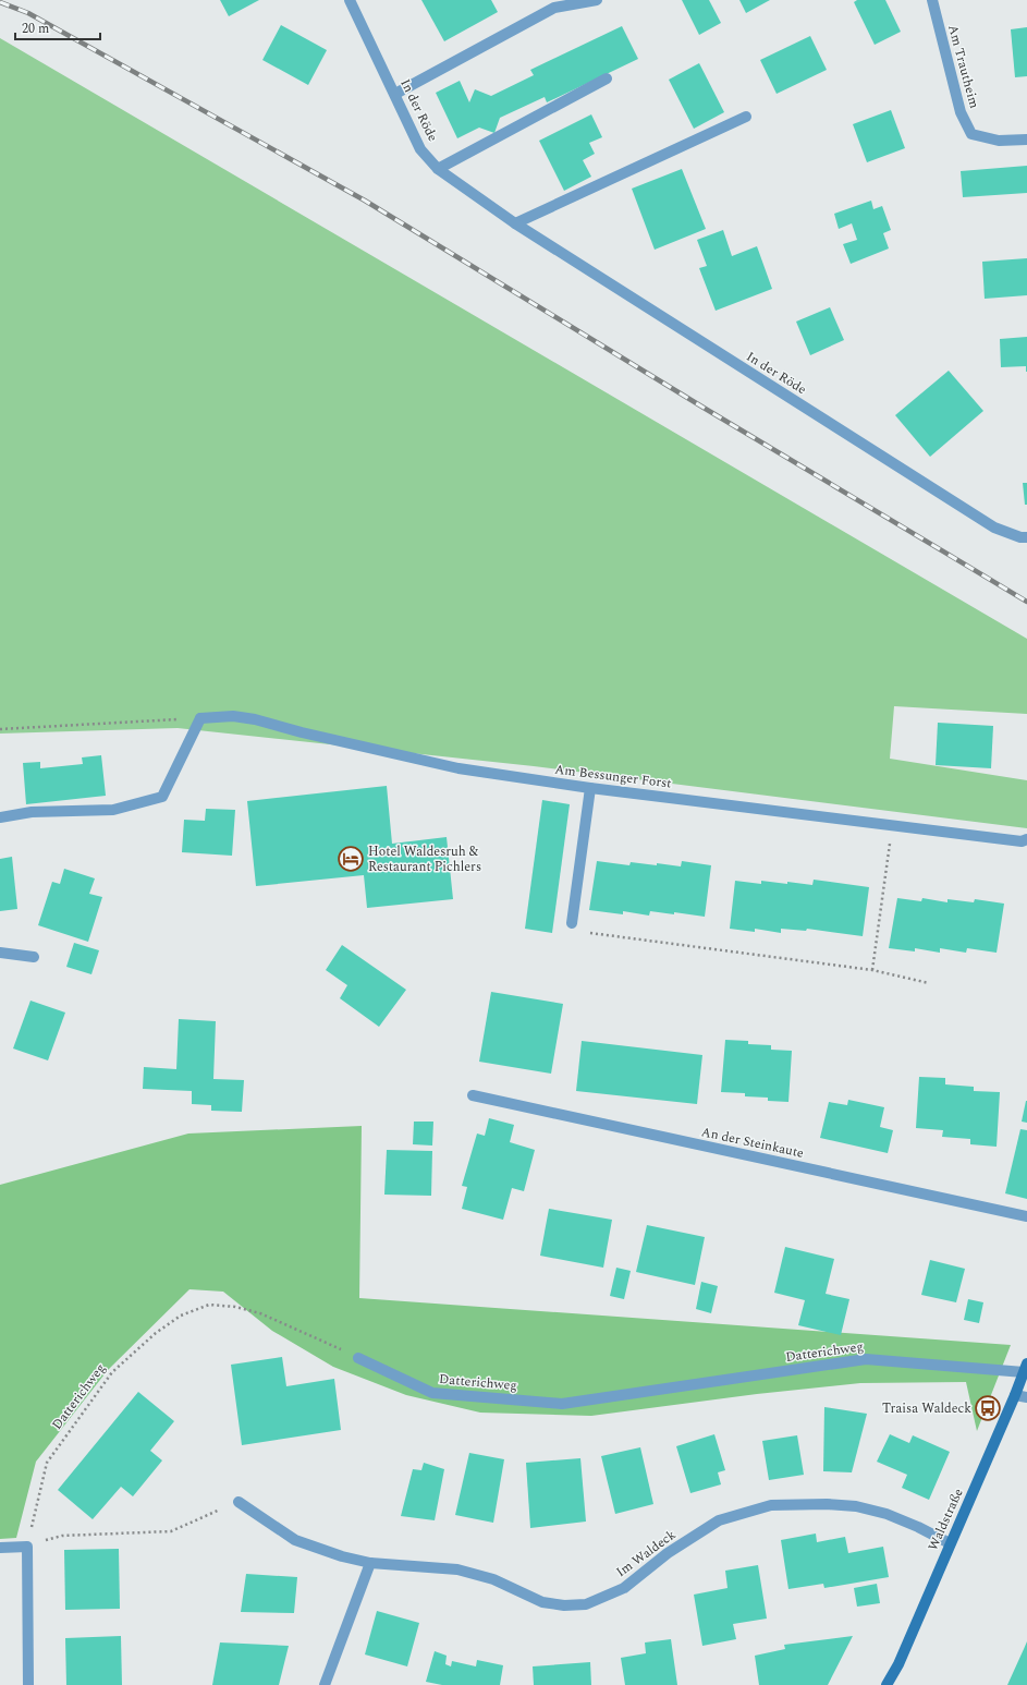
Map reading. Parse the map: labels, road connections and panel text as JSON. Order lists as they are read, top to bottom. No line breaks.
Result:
{"streets":{"street":["Am Trautheim","In der Röde","Am Bessunger Forst","An der Steinkaute","Datterichweg","Waldstraße","Im Waldeck"]},"crossings":[["Datterichweg","Waldstraße"],["Waldstraße","Im Waldeck"]],"places":{"hotel":["Hotel Waldesruh & Restaurant Pichlers"],"bus stop":["Traisa Waldeck"]},"scale_bar":"20 m"}
